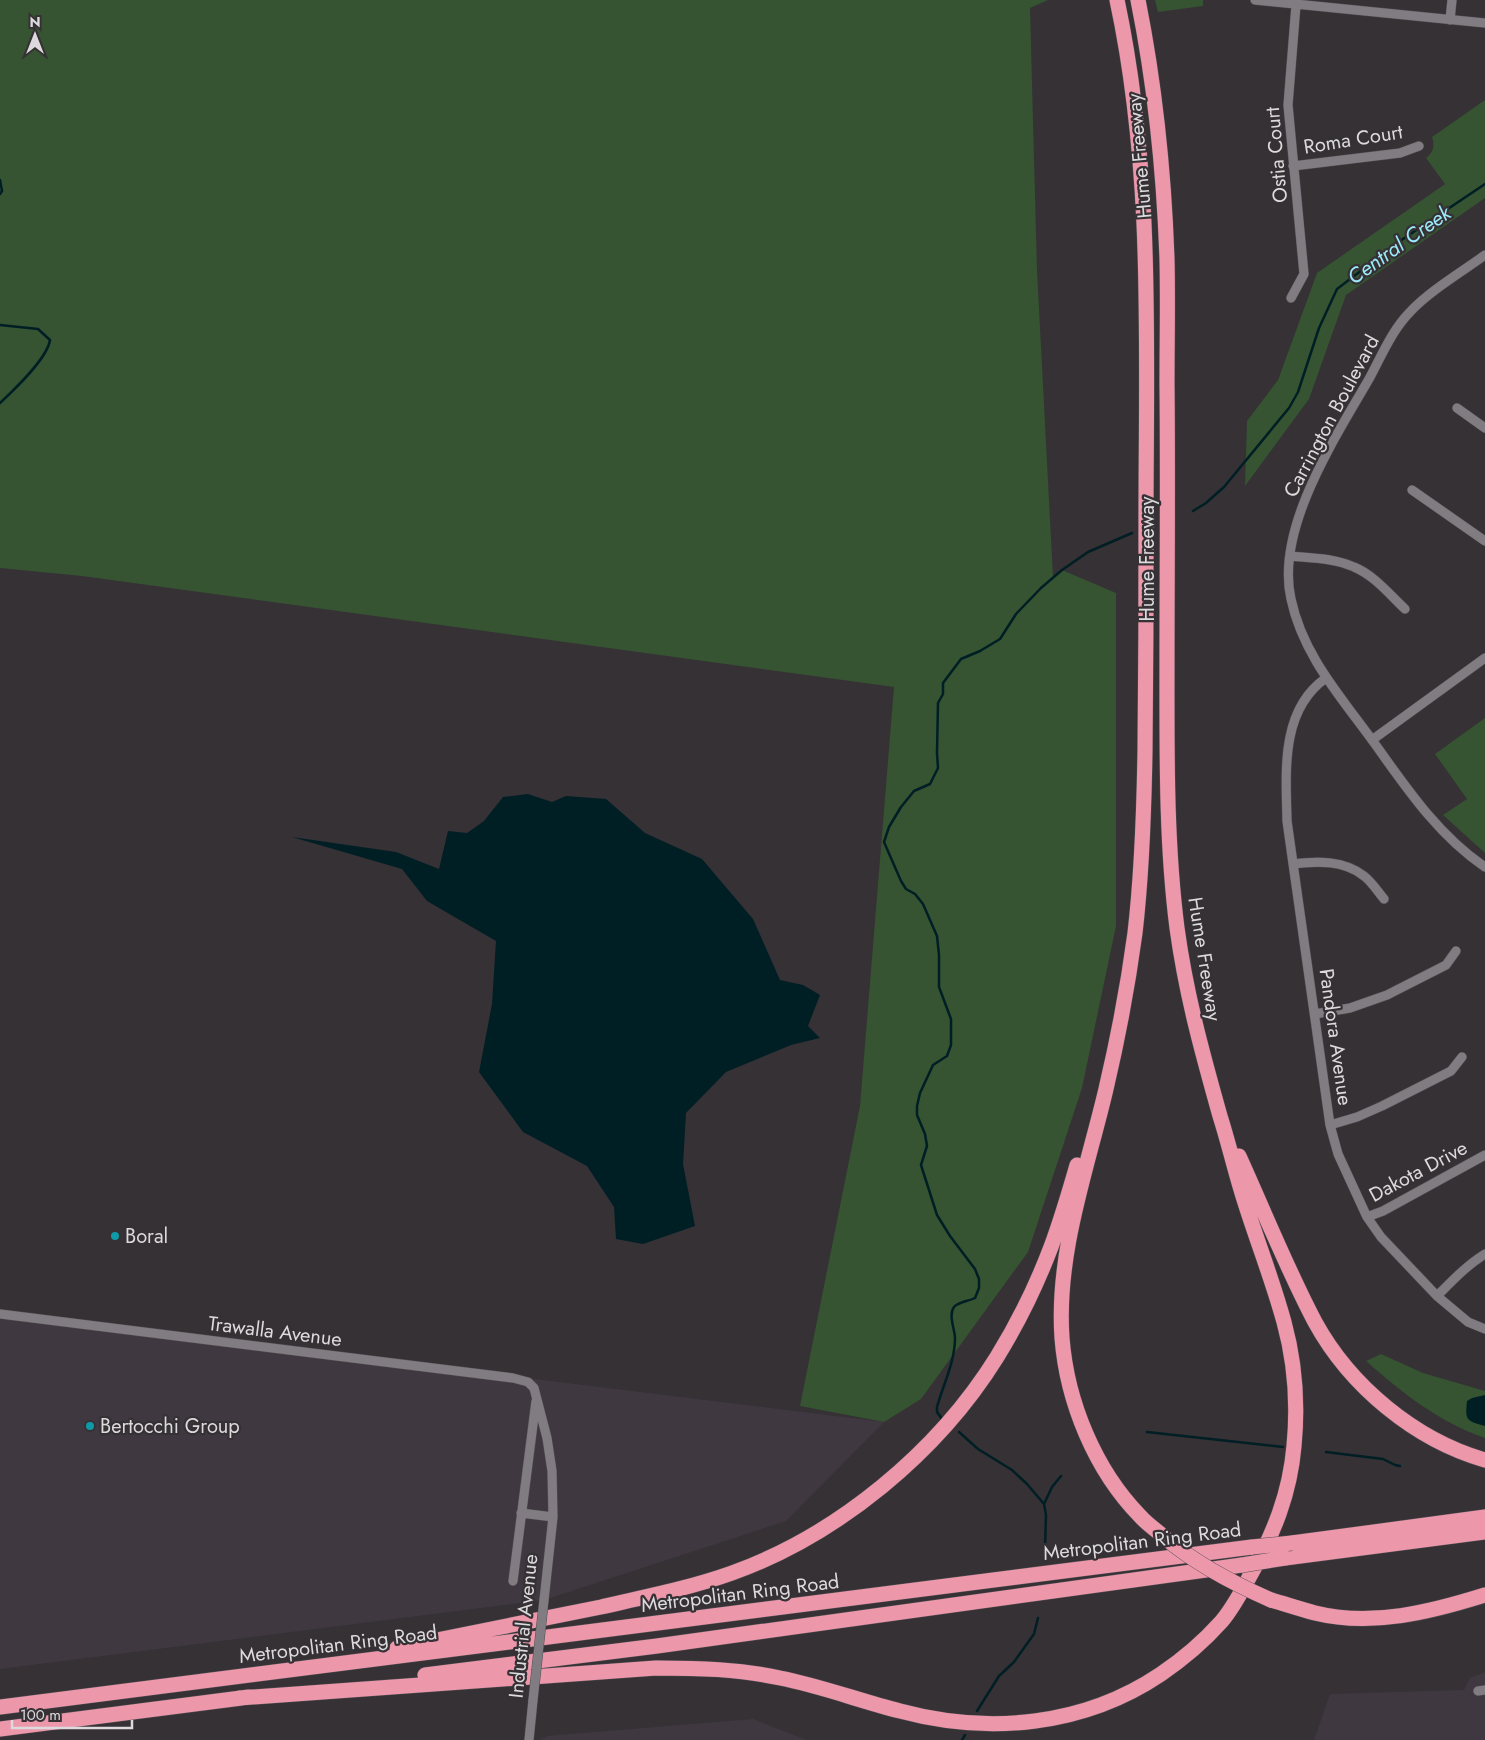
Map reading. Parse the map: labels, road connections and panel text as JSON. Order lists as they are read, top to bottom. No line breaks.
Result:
{"streets":{"highway":["Hume Freeway","Metropolitan Ring Road"],"street":["Roma Court","Ostia Court","Carrington Boulevard","Pandora Avenue","Dakota Drive","Trawalla Avenue","Industrial Avenue"]},"crossings":[["Roma Court","Ostia Court"],["Carrington Boulevard","Pandora Avenue"],["Pandora Avenue","Dakota Drive"],["Trawalla Avenue","Industrial Avenue"]],"water":["Central Creek"],"places":["Boral","Bertocchi Group"],"scale_bar":"100 m","north":"top"}
